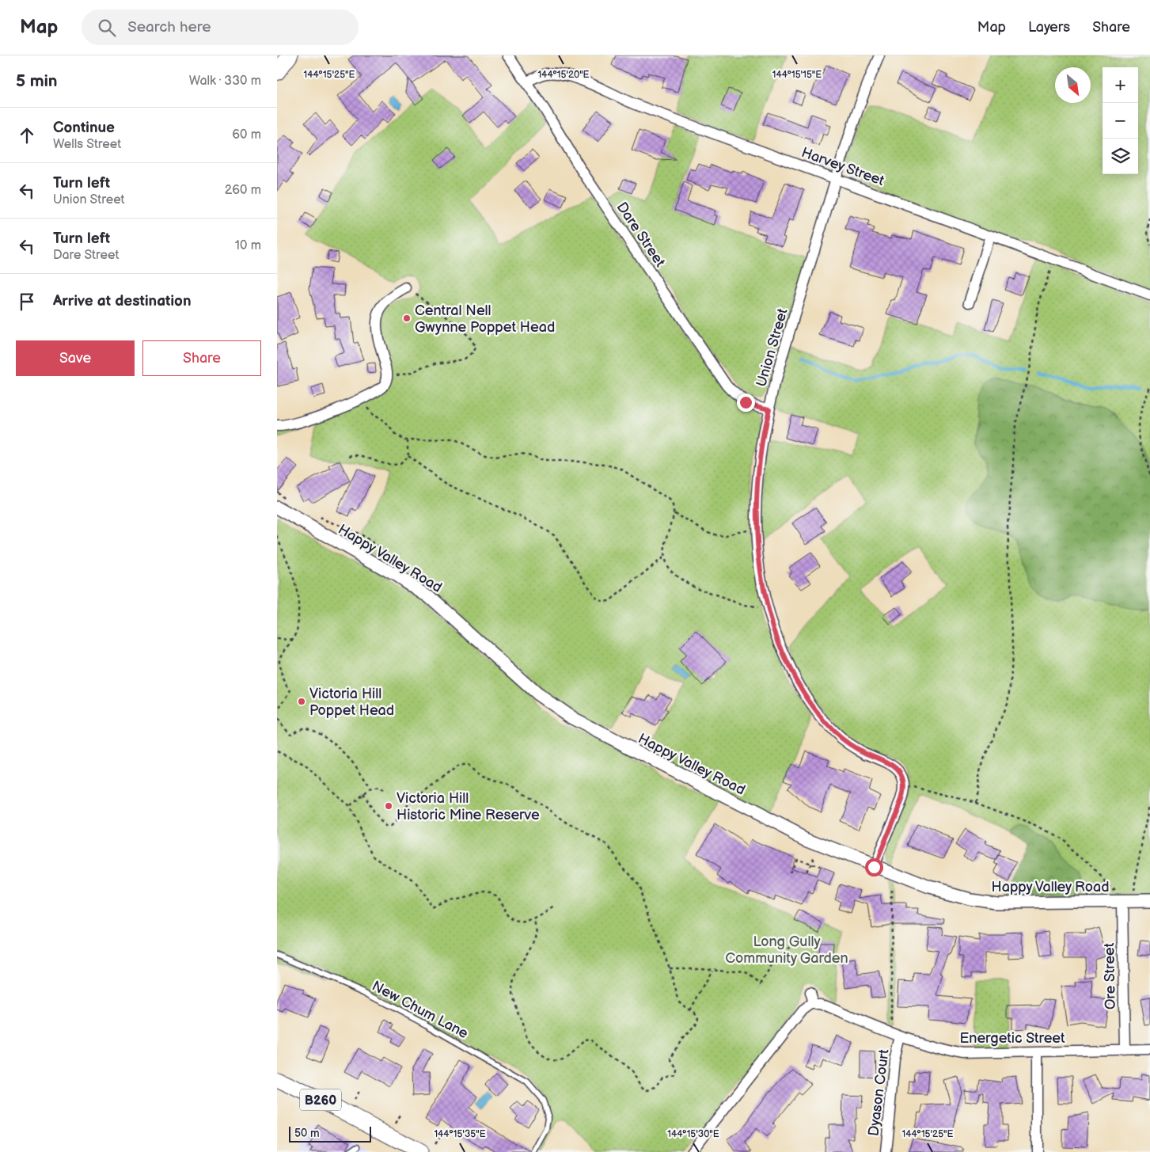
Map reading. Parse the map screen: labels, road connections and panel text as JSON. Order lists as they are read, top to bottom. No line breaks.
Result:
{"streets":{"main road":["B260"],"street":["Harvey Street","Dare Street","Union Street","Happy Valley Road","Ore Street","Energetic Street","Dyason Court"],"lane":["New Chum Lane"]},"crossings":[["Harvey Street","Dare Street"],["Harvey Street","Union Street"],["Dare Street","Union Street"],["Happy Valley Road","Ore Street"],["Ore Street","Energetic Street"],["Energetic Street","Dyason Court"]],"parks":["Long Gully Community Garden"],"places":["Central Nell Gwynne Poppet Head","Victoria Hill Poppet Head","Victoria Hill Historic Mine Reserve"],"scale_bar":"50 m","north":"bottom right","page":{"header":"Map","search":"Search here","nav":["Map","Layers","Share"],"heading":["5 min","Walk · 330 m"],"map_buttons":["+","−"],"list":[["Continue","Wells Street","60 m"],["Turn left","Union Street","260 m"],["Turn left","Dare Street","10 m"],"Arrive at destination"],"buttons":["Save","Share"],"scale":"50 m"},"coordinates":["144°15'25\"E","144°15'20\"E","144°15'15\"E","144°15'35\"E","144°15'30\"E"]}
